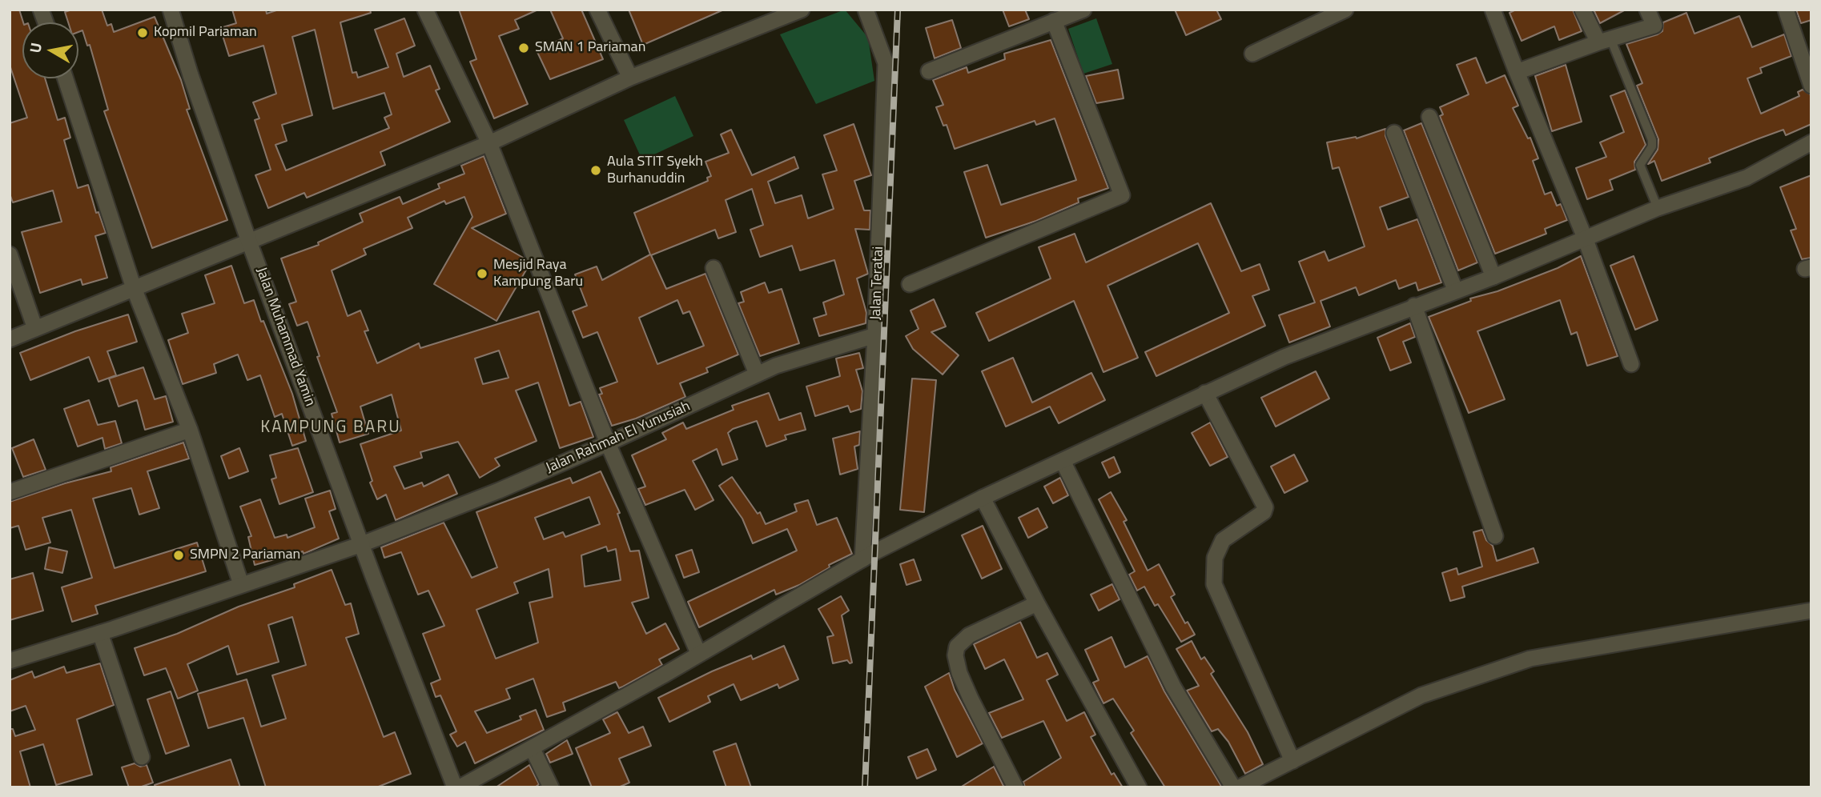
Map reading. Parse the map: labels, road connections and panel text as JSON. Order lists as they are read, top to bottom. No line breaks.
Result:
{"streets":{"street":["Jalan Teratai","Jalan Muhammad Yamin","Jalan Rahmah El Yunusiah"]},"crossings":[["Jalan Teratai","Jalan Rahmah El Yunusiah"],["Jalan Muhammad Yamin","Jalan Rahmah El Yunusiah"]],"districts":["KAMPUNG BARU"],"places":["Kopmil Pariaman","SMAN 1 Pariaman","Aula STIT Syekh Burhanuddin","Mesjid Raya Kampung Baru","SMPN 2 Pariaman"],"north":"left"}
